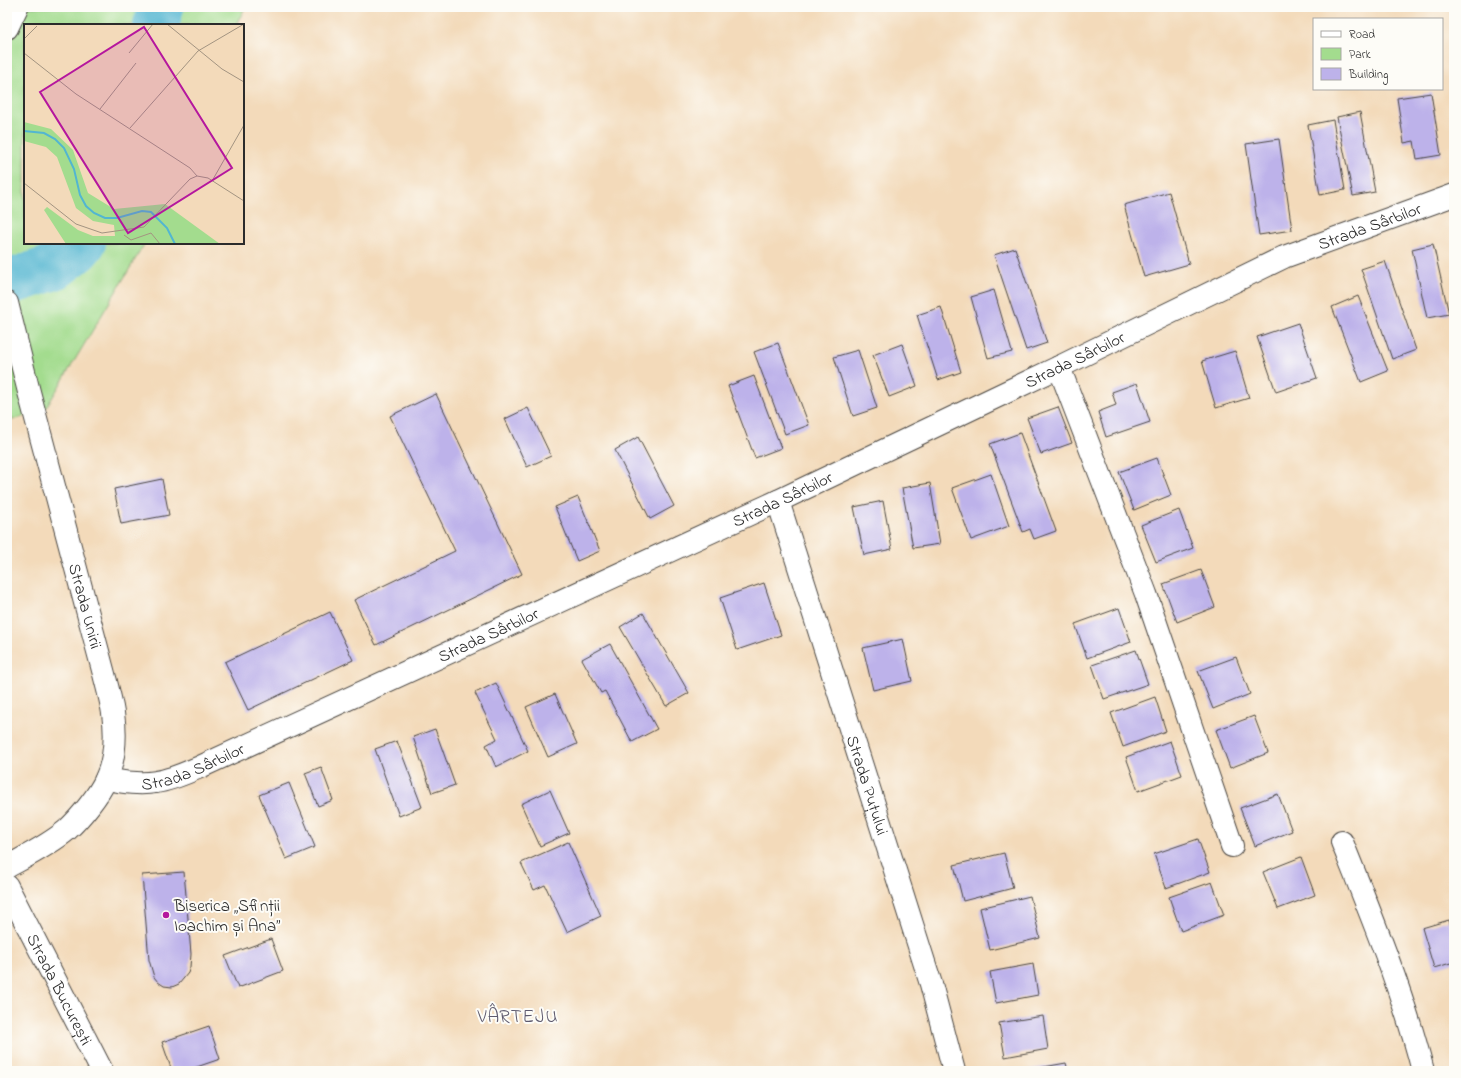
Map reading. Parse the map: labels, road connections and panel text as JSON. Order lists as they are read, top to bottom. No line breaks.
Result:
{"streets":{"street":["Strada Sârbilor","Strada Unirii","Strada Puțului","Strada București"]},"crossings":[["Strada Sârbilor","Strada Unirii"],["Strada Sârbilor","Strada Puțului"]],"districts":["VÂRTEJU"],"places":["Biserica „Sfinții Ioachim și Ana”"],"legend":["Road","Park","Building"]}
